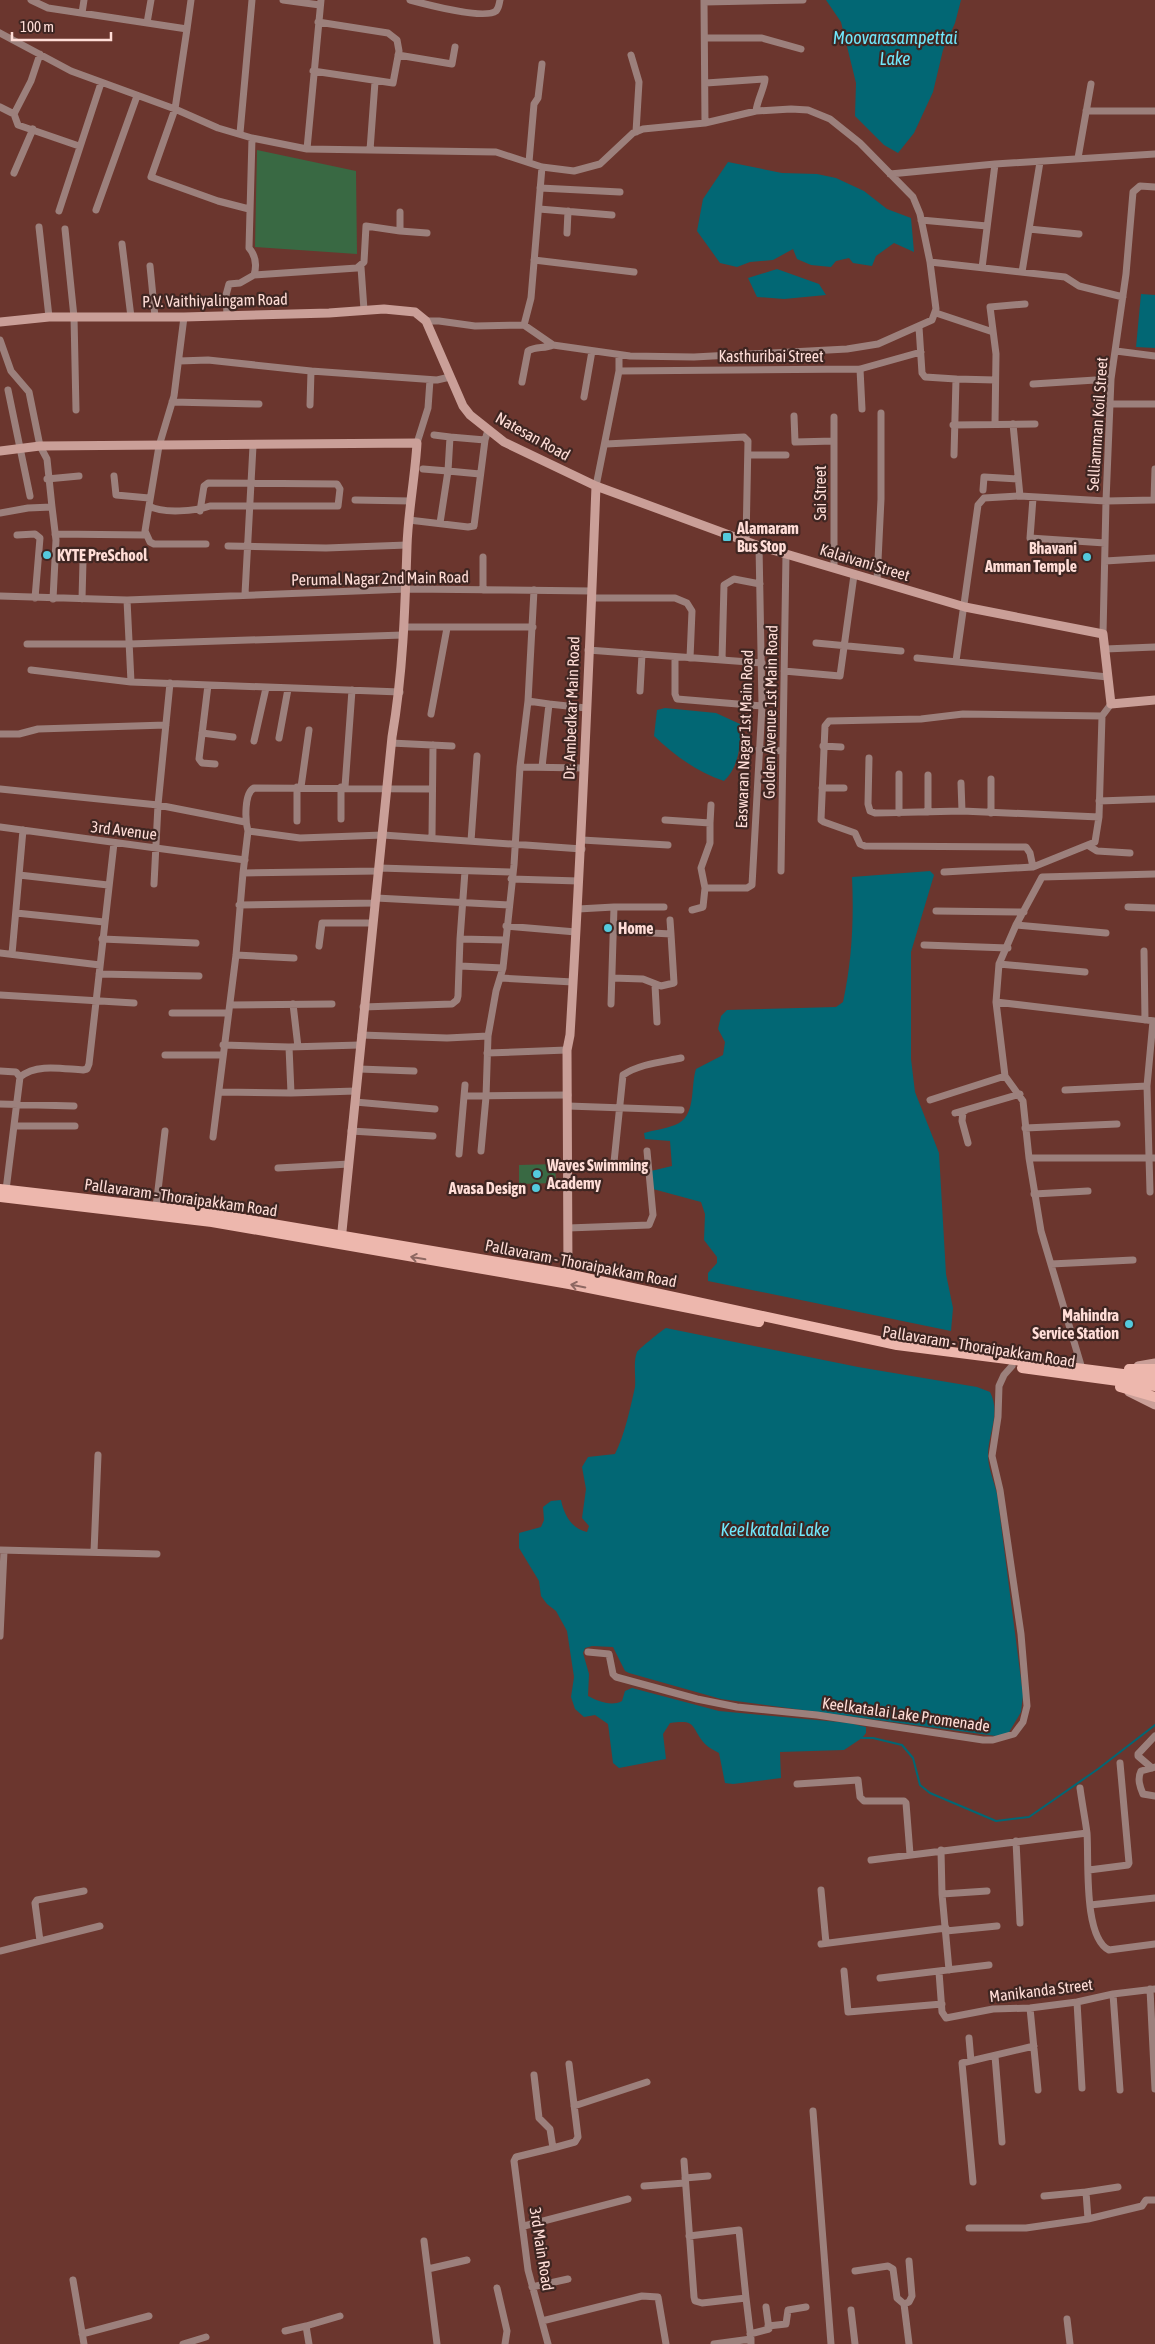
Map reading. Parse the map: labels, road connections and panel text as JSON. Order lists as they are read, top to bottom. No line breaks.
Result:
{"streets":{"main road":["Pallavaram - Thoraipakkam Road"],"street":["P. V. Vaithiyalingam Road","Kasthuribai Street","Selliamman Koil Street","Natesan Road","Sai Street","Kalaivani Street","Perumal Nagar 2nd Main Road","Dr. Ambedkar Main Road","Golden Avenue 1st Main Road","Easwaran Nagar 1st Main Road","3rd Avenue","Keelkatalai Lake Promenade","Manikanda Street","3rd Main Road"]},"crossings":[["P. V. Vaithiyalingam Road","Natesan Road"],["Selliamman Koil Street","Kalaivani Street"],["Natesan Road","Kalaivani Street"],["Natesan Road","Dr. Ambedkar Main Road"],["Sai Street","Kalaivani Street"],["Kalaivani Street","Dr. Ambedkar Main Road"],["Kalaivani Street","Golden Avenue 1st Main Road"],["Kalaivani Street","Easwaran Nagar 1st Main Road"],["Perumal Nagar 2nd Main Road","Dr. Ambedkar Main Road"],["Dr. Ambedkar Main Road","Pallavaram - Thoraipakkam Road"],["Pallavaram - Thoraipakkam Road","Keelkatalai Lake Promenade"]],"water":["Moovarasampettai Lake","Keelkatalai Lake"],"places":{"transit":["Alamaram Bus Stop"],"other":["KYTE PreSchool","Bhavani Amman Temple","Home","Waves Swimming Academy","Avasa Design","Mahindra Service Station"]},"scale_bar":"100 m"}
